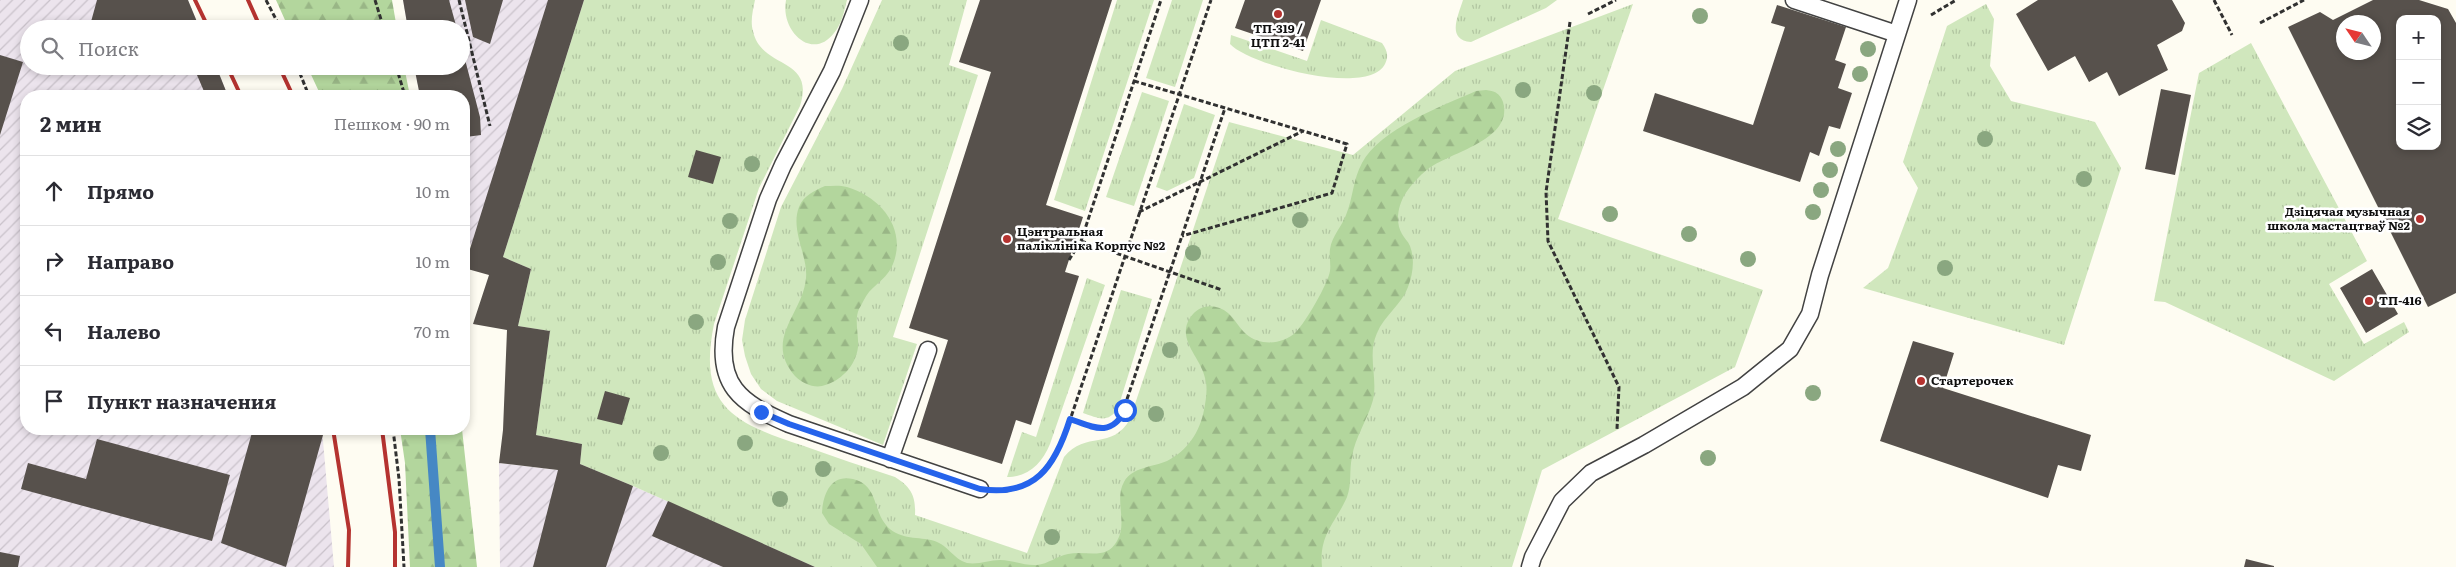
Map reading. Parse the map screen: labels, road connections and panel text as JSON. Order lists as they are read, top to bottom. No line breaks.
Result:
{"places":["ТП-319 / ЦТП 2-41","Дзіцячая музычная школа мастацтваў №2","Цэнтральная паліклініка Корпус №2","ТП-416","Стартерочек"],"north":"top left","page":{"map_buttons":["+","−"],"search":"Поиск","heading":["2 мин","Пешком · 90 m"],"list":[["Прямо","10 m"],["Направо","10 m"],["Налево","70 m"],"Пункт назначения"]}}
